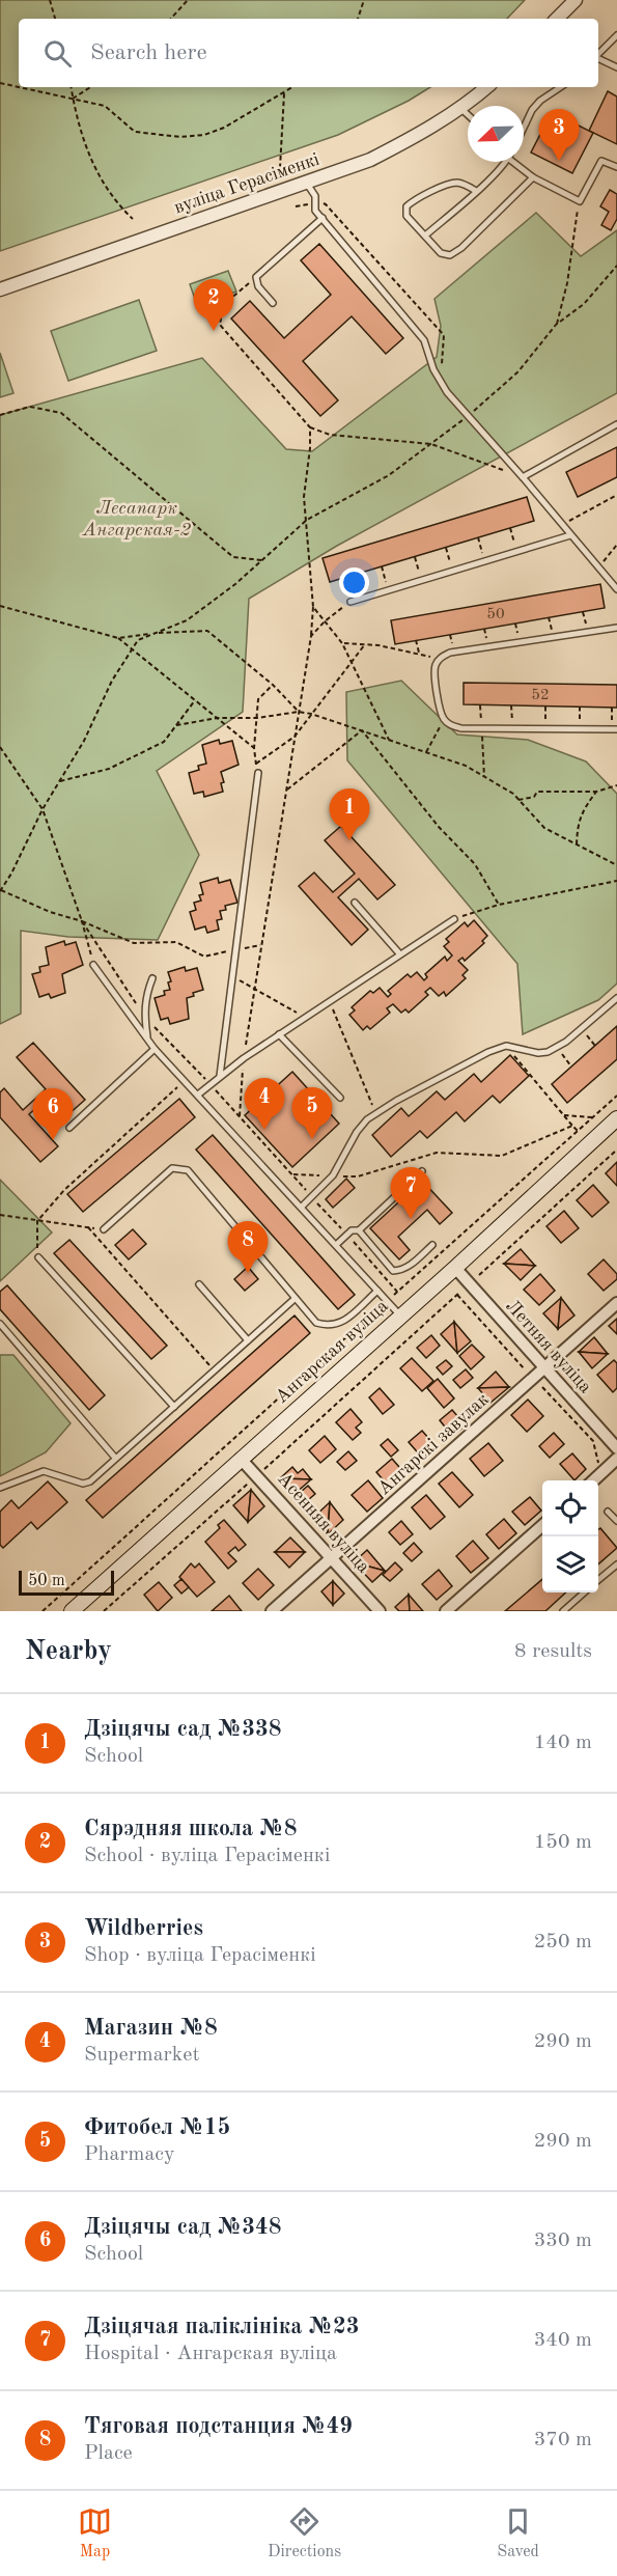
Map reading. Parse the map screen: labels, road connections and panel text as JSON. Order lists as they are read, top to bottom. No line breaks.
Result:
{"streets":{"main road":["Ангарская вуліца"],"street":["вуліца Герасіменкі","Летняя вуліца","Ангарскі завулак","Асенняя вуліца"]},"crossings":[["Летняя вуліца","Ангарская вуліца"],["Летняя вуліца","Ангарскі завулак"],["Ангарская вуліца","Асенняя вуліца"],["Ангарскі завулак","Асенняя вуліца"]],"parks":["Лесапарк Ангарская-2"],"house_numbers":["50","52"],"scale_bar":"50 m","north":"bottom left","page":{"search":"Search here","pins":["3","2","1","4","5","6","7","8"],"scale":"50 m","heading":["Nearby","8 results"],"list":[{"mark":"1","name":"Дзіцячы сад №338","note":"School","value":"140 m"},{"mark":"2","name":"Сярэдняя школа №8","note":"School · вуліца Герасіменкі","value":"150 m"},{"mark":"3","name":"Wildberries","note":"Shop · вуліца Герасіменкі","value":"250 m"},{"mark":"4","name":"Магазин №8","note":"Supermarket","value":"290 m"},{"mark":"5","name":"Фитобел №15","note":"Pharmacy","value":"290 m"},{"mark":"6","name":"Дзіцячы сад №348","note":"School","value":"330 m"},{"mark":"7","name":"Дзіцячая паліклініка №23","note":"Hospital · Ангарская вуліца","value":"340 m"},{"mark":"8","name":"Тяговая подстанция №49","note":"Place","value":"370 m"}],"nav":["Map","Directions","Saved"]}}
